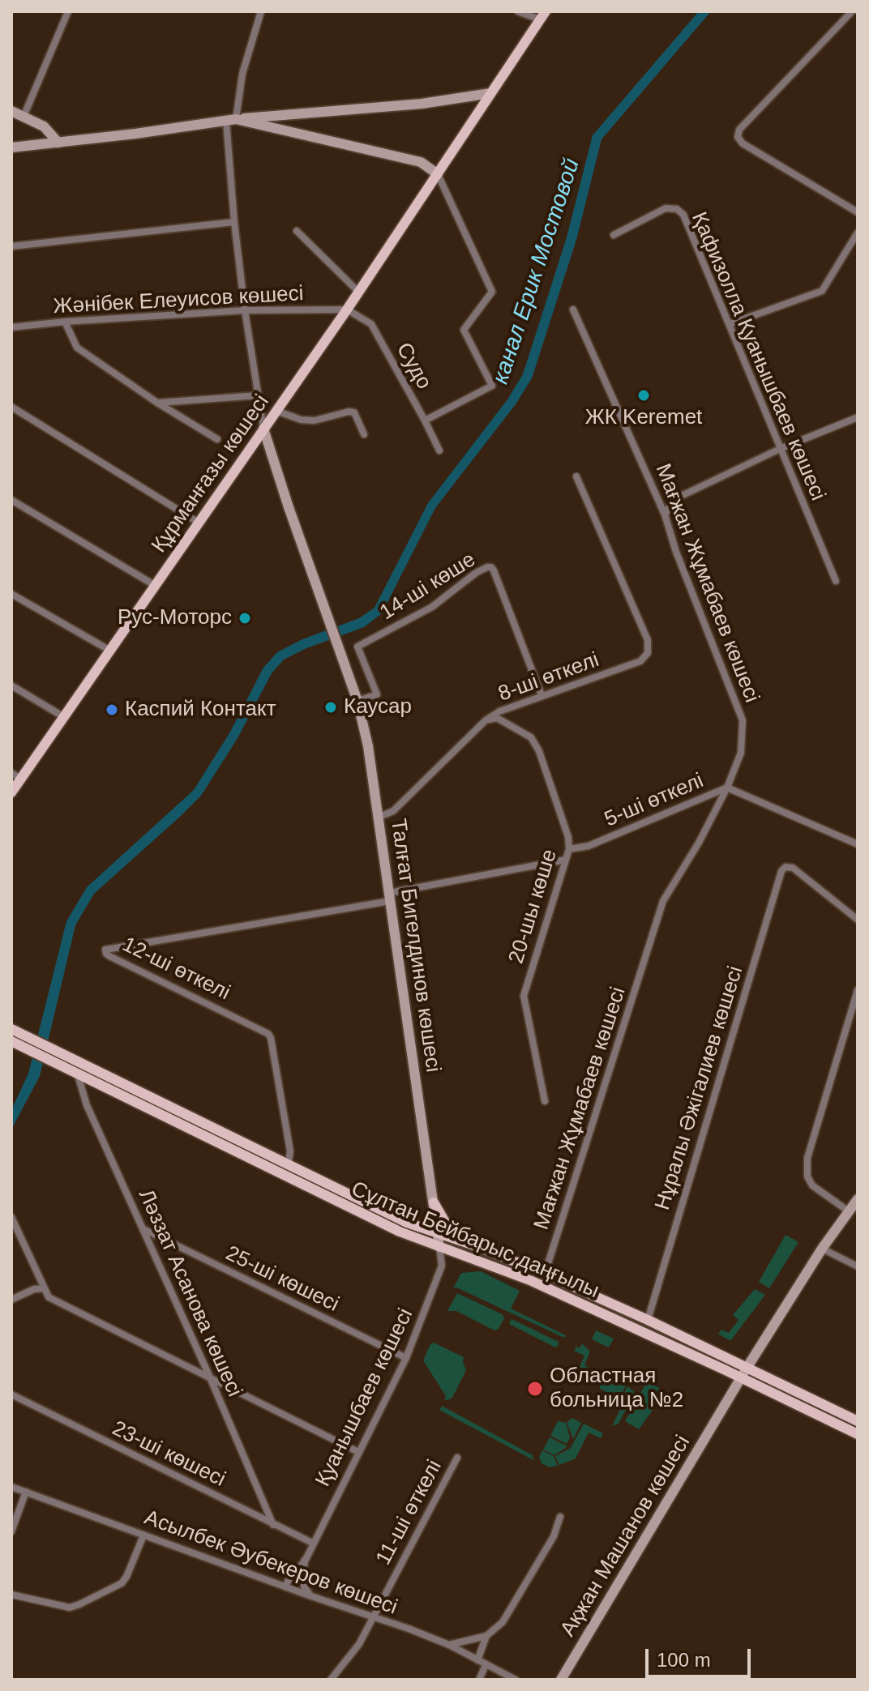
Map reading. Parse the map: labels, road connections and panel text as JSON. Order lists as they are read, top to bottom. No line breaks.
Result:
{"streets":{"main road":["Құрманғазы көшесі","Сұлтан Бейбарыс даңғылы"],"street":["Жәнібек Елеуисов көшесі","Қафизолла Қуанышбаев көшесi","Судо","Мағжан Жұмабаев көшесі","14-ші көше","8-ші өткелі","5-ші өткелі","20-шы көше","Талғат Бигелдинов көшесі","12-ші өткелі","Нұралы Әжiгалиев көшесi","25-ші көшесі","Ләззат Асанова көшесі","Қуанышбаев көшесі","23-ші көшесі","11-ші өткелі","Ақжан Машанов көшесі","Асылбек Әубекеров көшесі"]},"crossings":[["Жәнібек Елеуисов көшесі","Судо"],["Жәнібек Елеуисов көшесі","Құрманғазы көшесі"],["Судо","Құрманғазы көшесі"],["Құрманғазы көшесі","Талғат Бигелдинов көшесі"],["Мағжан Жұмабаев көшесі","5-ші өткелі"],["Мағжан Жұмабаев көшесі","Сұлтан Бейбарыс даңғылы"],["14-ші көше","8-ші өткелі"],["14-ші көше","Талғат Бигелдинов көшесі"],["8-ші өткелі","20-шы көше"],["8-ші өткелі","Талғат Бигелдинов көшесі"],["5-ші өткелі","20-шы көше"],["Талғат Бигелдинов көшесі","12-ші өткелі"],["Талғат Бигелдинов көшесі","Сұлтан Бейбарыс даңғылы"],["Талғат Бигелдинов көшесі","Қуанышбаев көшесі"],["12-ші өткелі","Сұлтан Бейбарыс даңғылы"],["Нұралы Әжiгалиев көшесi","Сұлтан Бейбарыс даңғылы"],["Сұлтан Бейбарыс даңғылы","Ләззат Асанова көшесі"],["Сұлтан Бейбарыс даңғылы","Қуанышбаев көшесі"],["Сұлтан Бейбарыс даңғылы","Ақжан Машанов көшесі"],["25-ші көшесі","Ләззат Асанова көшесі"],["25-ші көшесі","Қуанышбаев көшесі"],["Ләззат Асанова көшесі","23-ші көшесі"],["Қуанышбаев көшесі","23-ші көшесі"],["Қуанышбаев көшесі","Асылбек Әубекеров көшесі"],["11-ші өткелі","Асылбек Әубекеров көшесі"]],"water":["канал Ерик Мостовой"],"places":["ЖК Keremet","Рус-Моторс","Каусар","Каспий Контакт","Областная больница №2"],"scale_bar":"100 m"}
